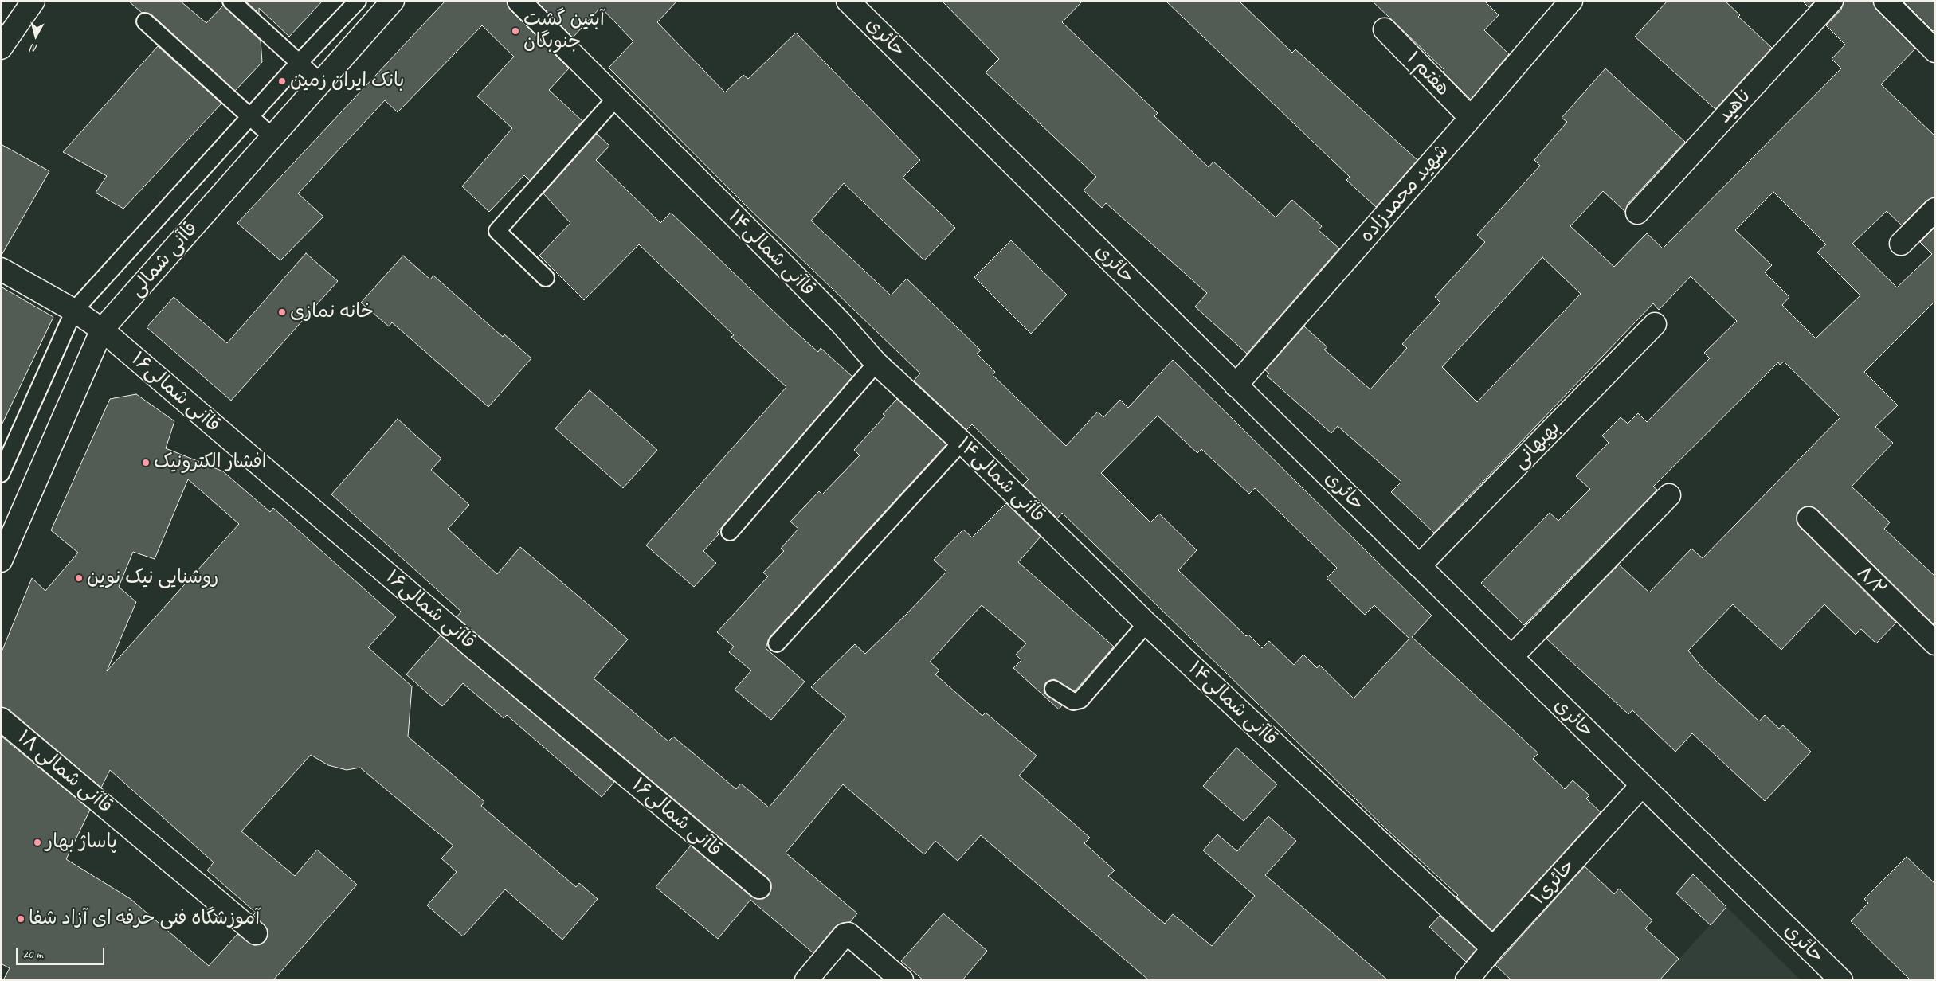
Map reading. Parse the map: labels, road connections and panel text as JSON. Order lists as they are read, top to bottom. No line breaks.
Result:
{"streets":{"street":["حائری","هفتم ۱","ناهید","شهید محمدزاده","قاآنی شمالی۱۴","قاآنی شمالی","قاآنی شمالی۱۶","بهبهانی","۸/۲","۱۸ قاآنی شمالی","حائری۱"]},"crossings":[["حائری","شهید محمدزاده"],["حائری","بهبهانی"],["حائری","حائری۱"],["هفتم ۱","شهید محمدزاده"],["قاآنی شمالی۱۴","حائری۱"],["قاآنی شمالی","قاآنی شمالی۱۶"]],"places":["آبتین گشت جنوبگان","بانک ایران زمین","خانه نمازی","افشار الکترونیک","روشنایی نیک نوین","پاساژ بهار","آموزشگاه فنی حرفه ای آزاد شفا"],"scale_bar":"20 m","north":"bottom"}
